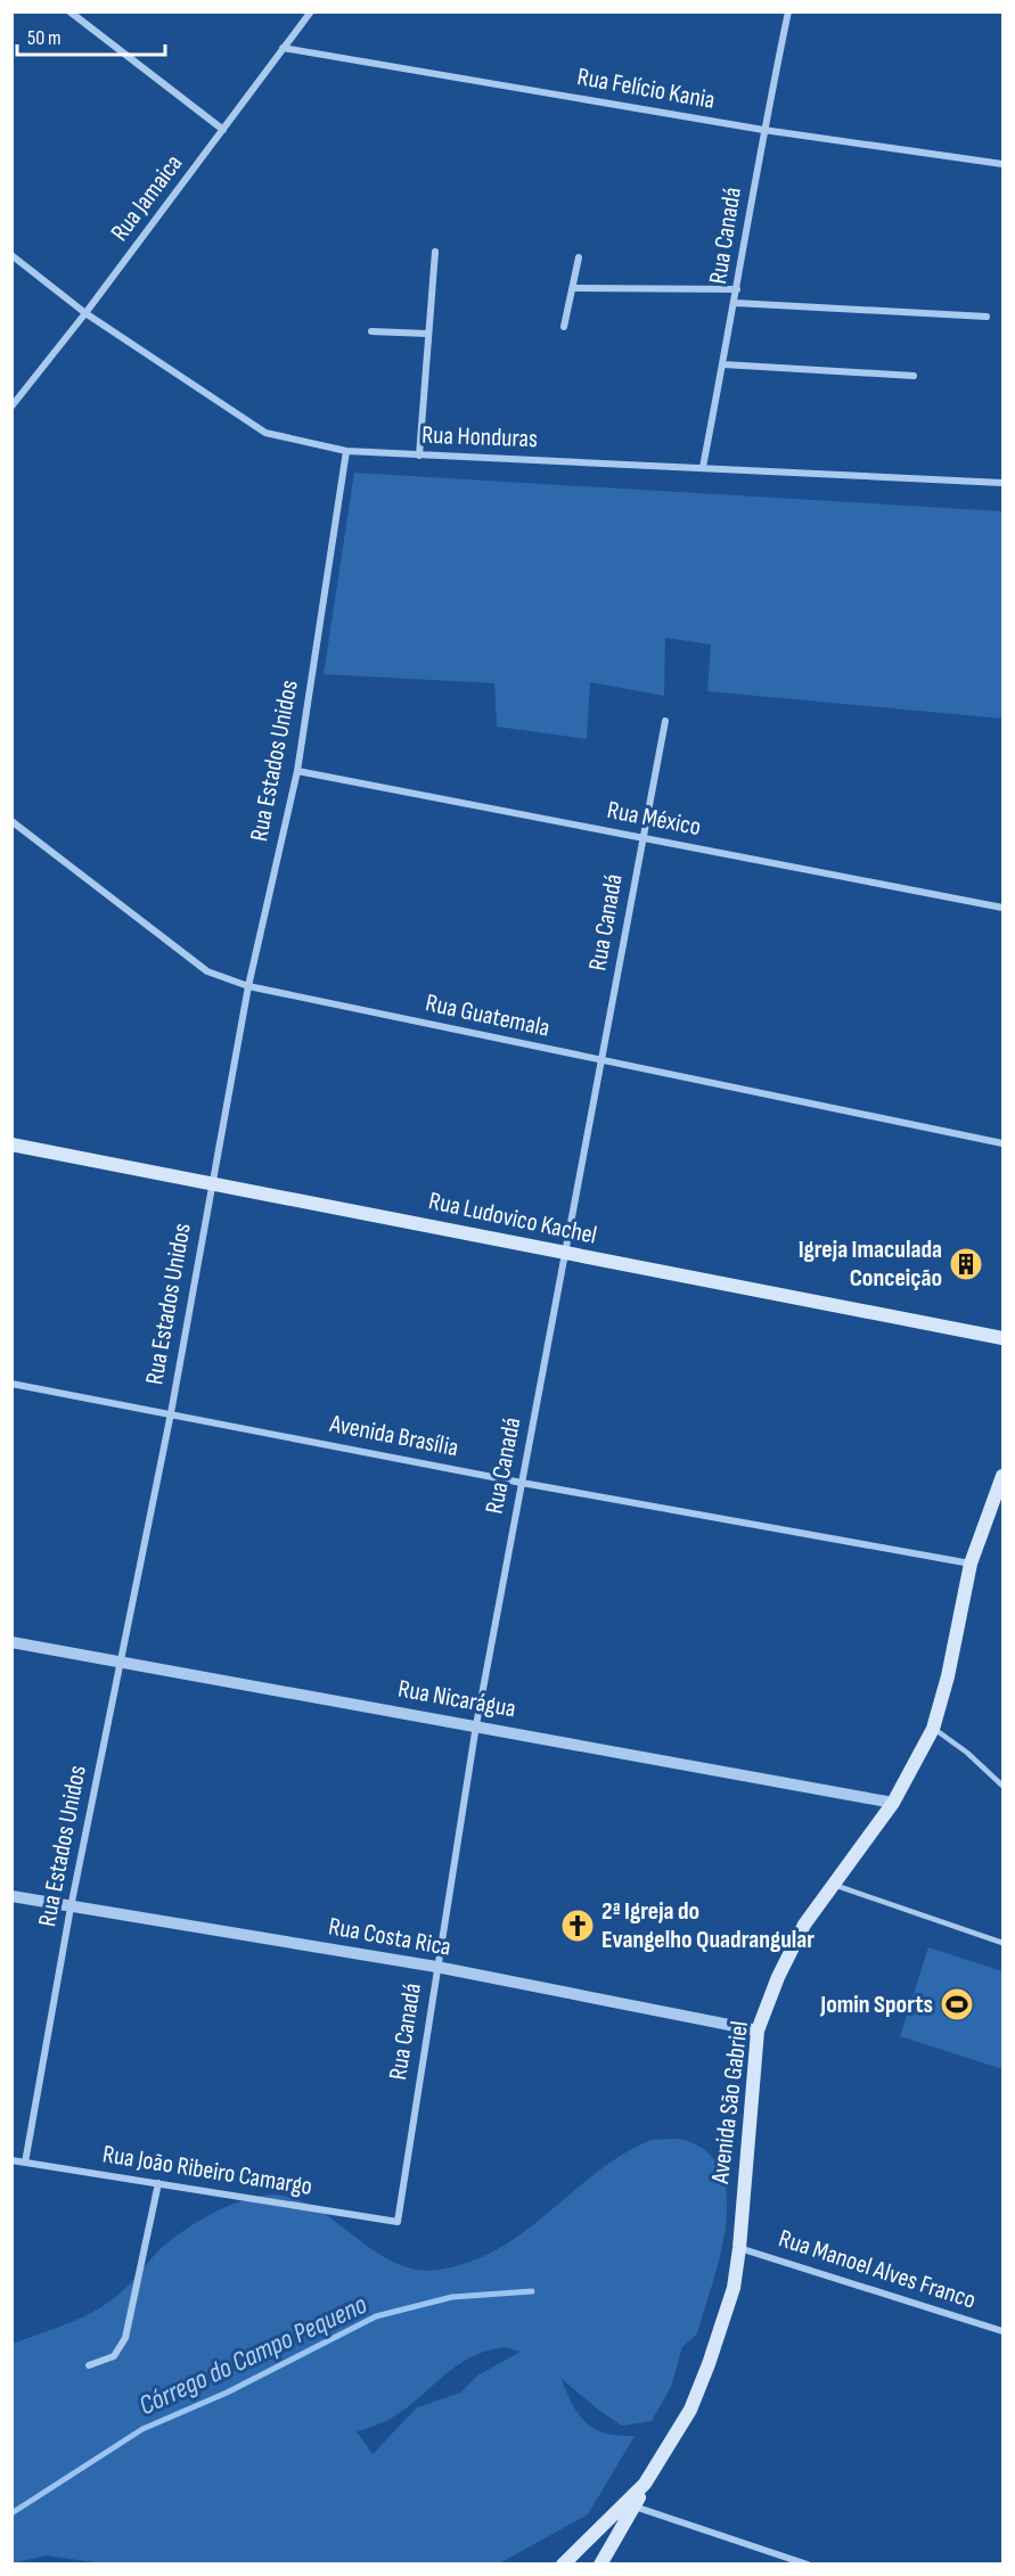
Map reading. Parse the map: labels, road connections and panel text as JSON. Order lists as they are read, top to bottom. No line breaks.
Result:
{"streets":{"main road":["Rua Ludovico Kachel","Avenida São Gabriel"],"street":["Rua Felício Kania","Rua Jamaica","Rua Canadá","Rua Honduras","Rua Estados Unidos","Rua México","Rua Guatemala","Avenida Brasília","Rua Nicarágua","Rua Costa Rica","Rua João Ribeiro Camargo","Rua Manoel Alves Franco"]},"crossings":[["Rua Felício Kania","Rua Jamaica"],["Rua Felício Kania","Rua Canadá"],["Rua Jamaica","Rua Honduras"],["Rua Canadá","Rua Honduras"],["Rua Canadá","Rua México"],["Rua Canadá","Rua Guatemala"],["Rua Canadá","Rua Ludovico Kachel"],["Rua Canadá","Avenida Brasília"],["Rua Canadá","Rua Nicarágua"],["Rua Canadá","Rua Costa Rica"],["Rua Canadá","Rua João Ribeiro Camargo"],["Rua Honduras","Rua Estados Unidos"],["Rua Estados Unidos","Rua México"],["Rua Estados Unidos","Rua Guatemala"],["Rua Estados Unidos","Rua Ludovico Kachel"],["Rua Estados Unidos","Avenida Brasília"],["Rua Estados Unidos","Rua Nicarágua"],["Rua Estados Unidos","Rua Costa Rica"],["Rua Estados Unidos","Rua João Ribeiro Camargo"],["Avenida Brasília","Avenida São Gabriel"],["Rua Nicarágua","Avenida São Gabriel"],["Rua Costa Rica","Avenida São Gabriel"],["Avenida São Gabriel","Rua Manoel Alves Franco"]],"water":["Córrego do Campo Pequeno"],"places":{"building":["Igreja Imaculada Conceição"],"church":["2ª Igreja do Evangelho Quadrangular"],"sports":["Jomin Sports"]},"scale_bar":"50 m"}
